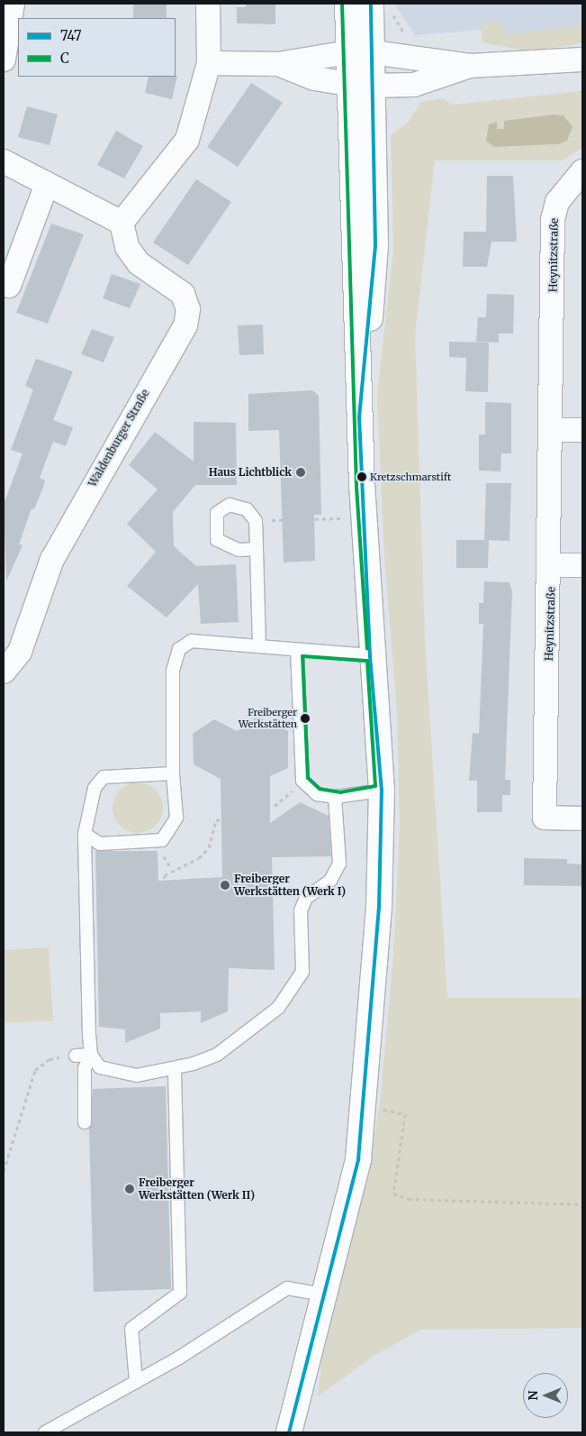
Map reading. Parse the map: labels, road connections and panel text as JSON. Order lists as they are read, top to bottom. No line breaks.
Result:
{"streets":{"street":["Heynitzstraße","Waldenburger Straße"]},"places":["Haus Lichtblick","Kretzschmarstift","Freiberger Werkstätten","Freiberger Werkstätten (Werk I)","Freiberger Werkstätten (Werk II)"],"lines":["transit line 747","transit line C"],"legend":["747","C"],"north":"left"}
